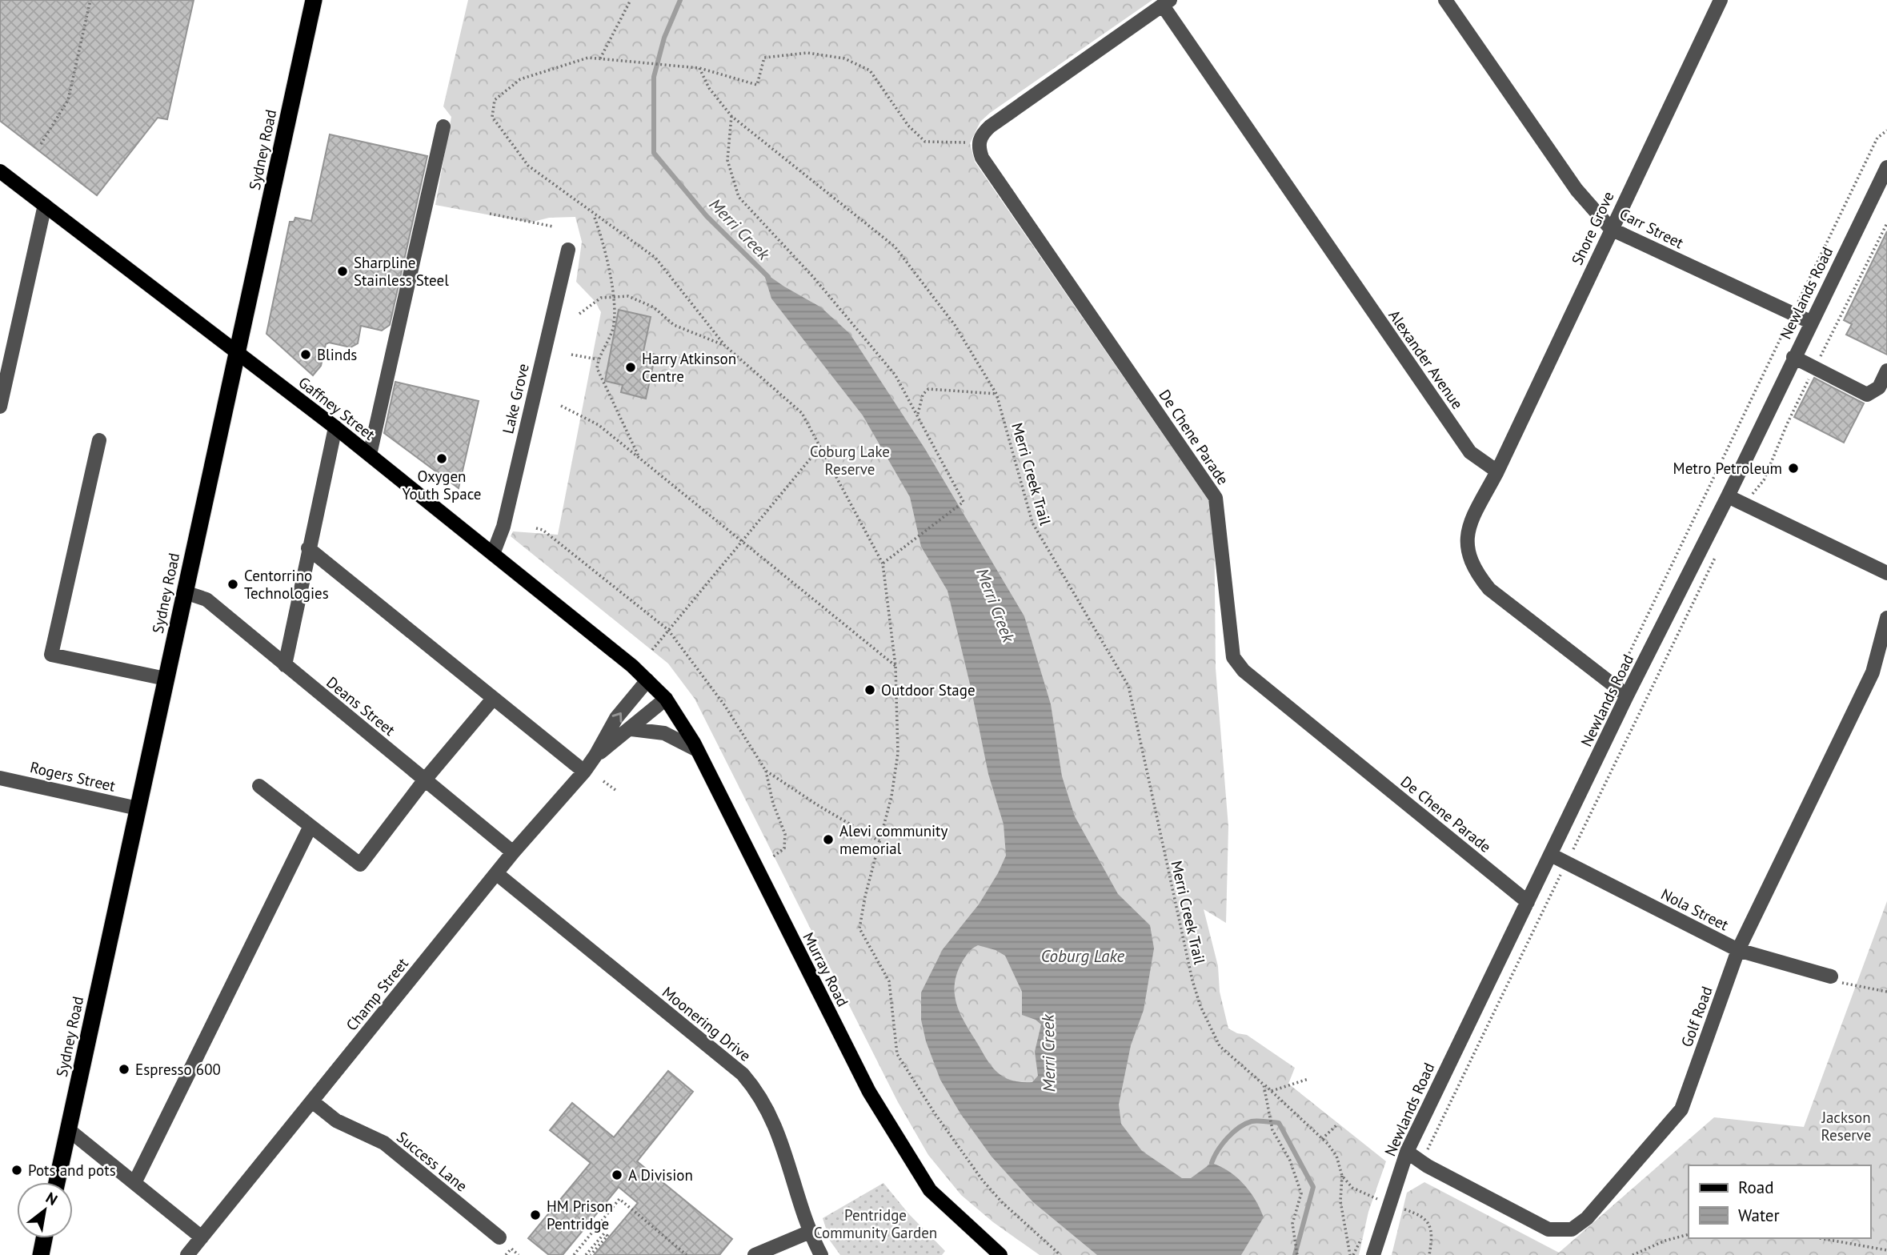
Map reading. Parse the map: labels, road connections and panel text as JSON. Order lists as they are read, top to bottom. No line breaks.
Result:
{"streets":{"highway":["Sydney Road"],"main road":["Gaffney Street","Murray Road"],"street":["Shore Grove","Carr Street","Newlands Road","Alexander Avenue","Lake Grove","De Chene Parade","Deans Street","Rogers Street","Nola Street","Champ Street","Golf Road","Moonering Drive","Success Lane"],"path":["Merri Creek Trail"]},"crossings":[["Sydney Road","Gaffney Street"],["Sydney Road","Deans Street"],["Sydney Road","Rogers Street"],["Shore Grove","Carr Street"],["Shore Grove","Alexander Avenue"],["Carr Street","Newlands Road"],["Newlands Road","De Chene Parade"],["Newlands Road","Nola Street"],["Newlands Road","Golf Road"],["Lake Grove","Gaffney Street"],["Gaffney Street","Murray Road"],["Gaffney Street","Champ Street"],["Deans Street","Champ Street"],["Nola Street","Golf Road"],["Murray Road","Champ Street"],["Champ Street","Moonering Drive"],["Champ Street","Success Lane"]],"water":["Merri Creek","Coburg Lake"],"parks":["Coburg Lake Reserve","Jackson Reserve","Pentridge Community Garden"],"places":["Sharpline Stainless Steel","Blinds","Harry Atkinson Centre","Oxygen Youth Space","Metro Petroleum","Centorrino Technologies","Outdoor Stage","Alevi community memorial","Espresso 600","Pots and pots","A Division","HM Prison Pentridge"],"legend":["Road","Water"],"north":"top right"}
